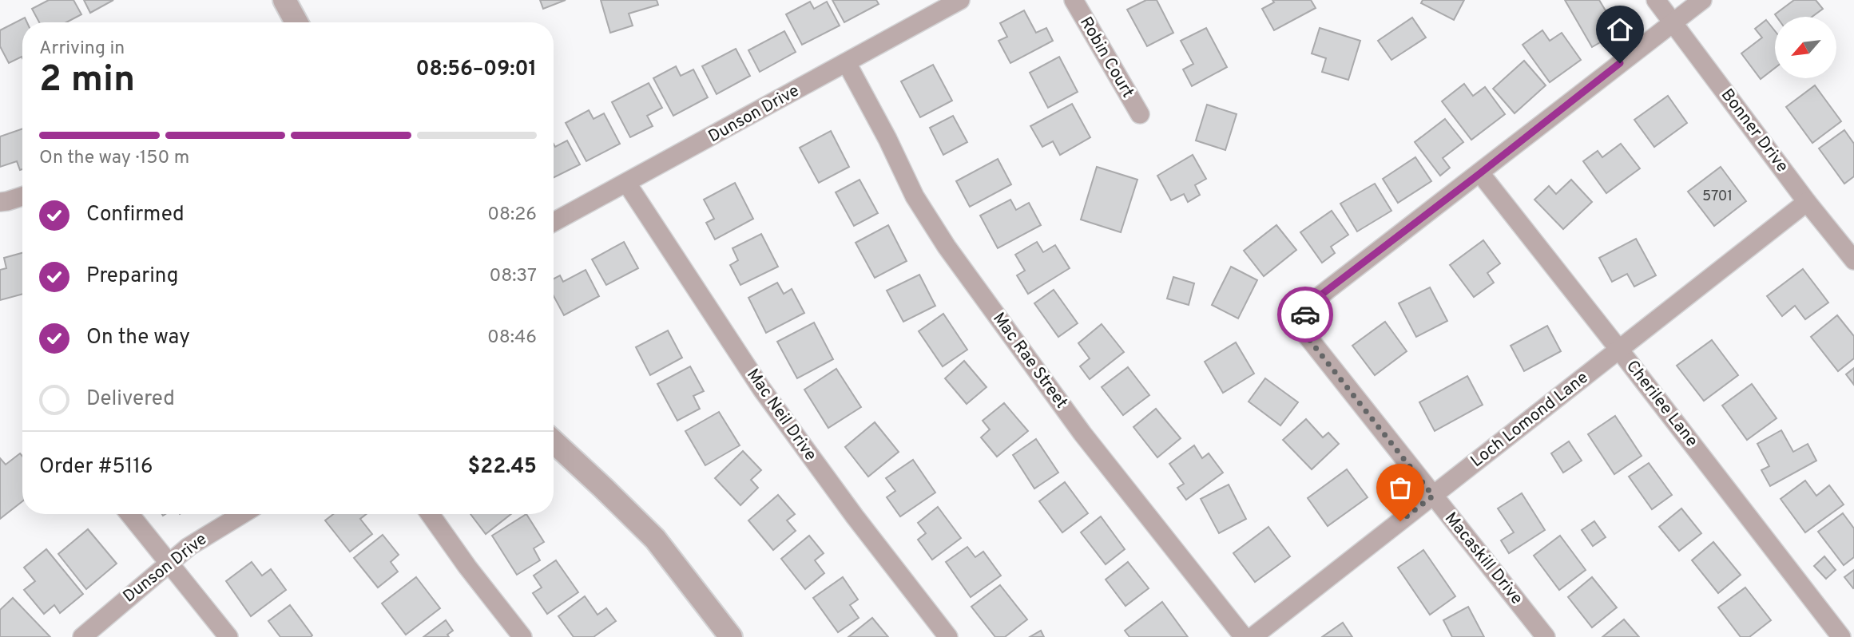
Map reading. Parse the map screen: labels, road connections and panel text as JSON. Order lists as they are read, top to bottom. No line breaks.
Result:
{"streets":{"street":["Robin Court","Dunson Drive","Bonner Drive","Mac Rae Street","Cherilee Lane","Mac Neil Drive","Loch Lomond Lane","Macaskill Drive"]},"crossings":[["Dunson Drive","Mac Rae Street"],["Dunson Drive","Mac Neil Drive"],["Bonner Drive","Loch Lomond Lane"],["Cherilee Lane","Loch Lomond Lane"],["Cherilee Lane","Macaskill Drive"],["Loch Lomond Lane","Macaskill Drive"]],"house_numbers":["5701"],"north":"bottom left","page":{"heading":["2 min","Arriving in","08:56–09:01"],"panel":["Order #5116","$22.45"],"bar":"On the way · 150 m","list":[["Confirmed","08:26"],["Preparing","08:37"],["On the way","08:46"],"Delivered"]}}
